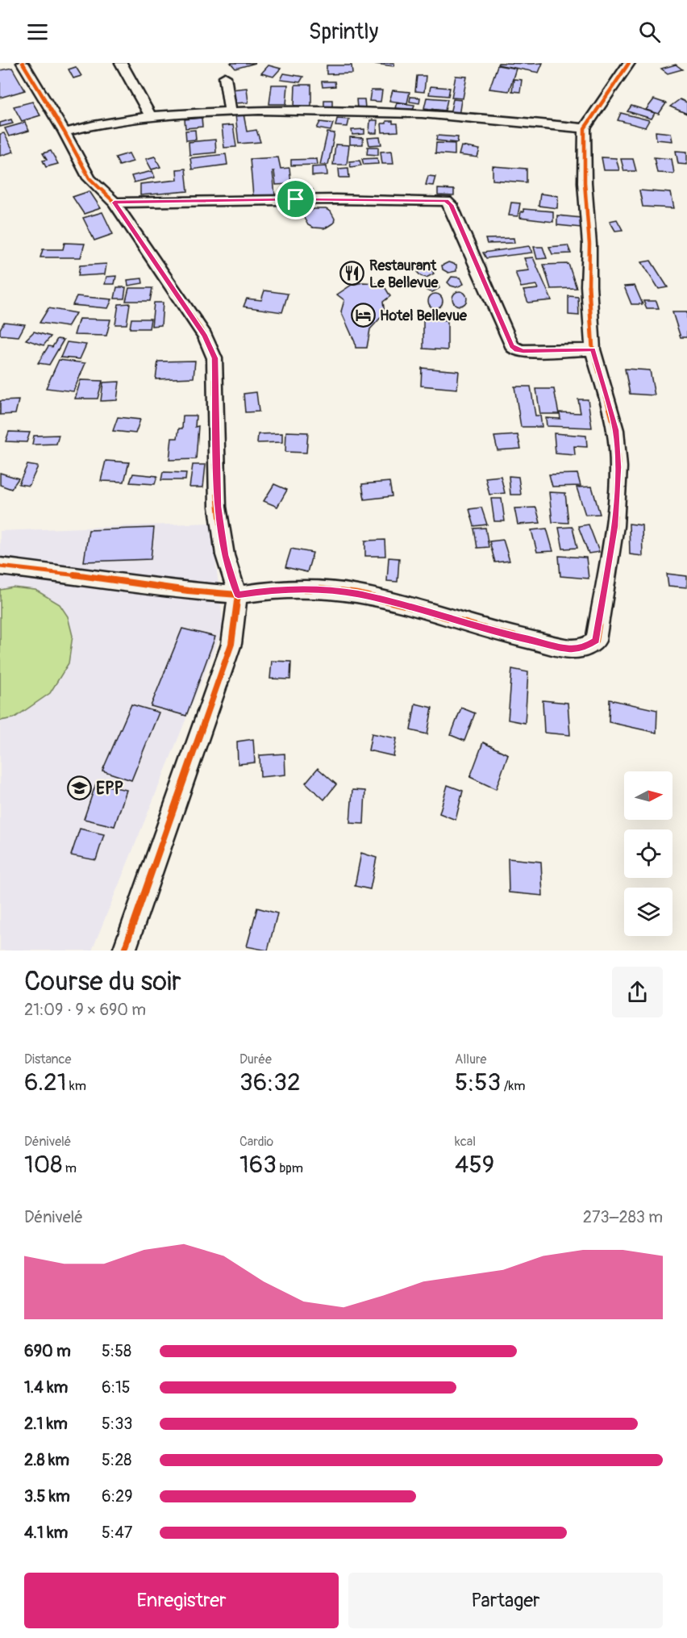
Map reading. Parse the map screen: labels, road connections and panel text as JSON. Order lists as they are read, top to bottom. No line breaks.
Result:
{"places":{"restaurant":["Restaurant Le Bellevue"],"hotel":["Hotel Bellevue"],"school or university":["EPP"]},"north":"right","page":{"header":"Sprintly","heading":["Course du soir","21:09 · 9 × 690 m"],"stats":[["Distance","6.21 km"],["Durée","36:32"],["Allure","5:53 /km"],["Dénivelé","108 m"],["Cardio","163 bpm"],["kcal","459"]],"chart":["Dénivelé","273–283 m"],"list":[{"name":"690 m","note":"5:58"},{"name":"1.4 km","note":"6:15"},{"name":"2.1 km","note":"5:33"},{"name":"2.8 km","note":"5:28"},{"name":"3.5 km","note":"6:29"},{"name":"4.1 km","note":"5:47"}],"buttons":["Enregistrer","Partager"]}}
